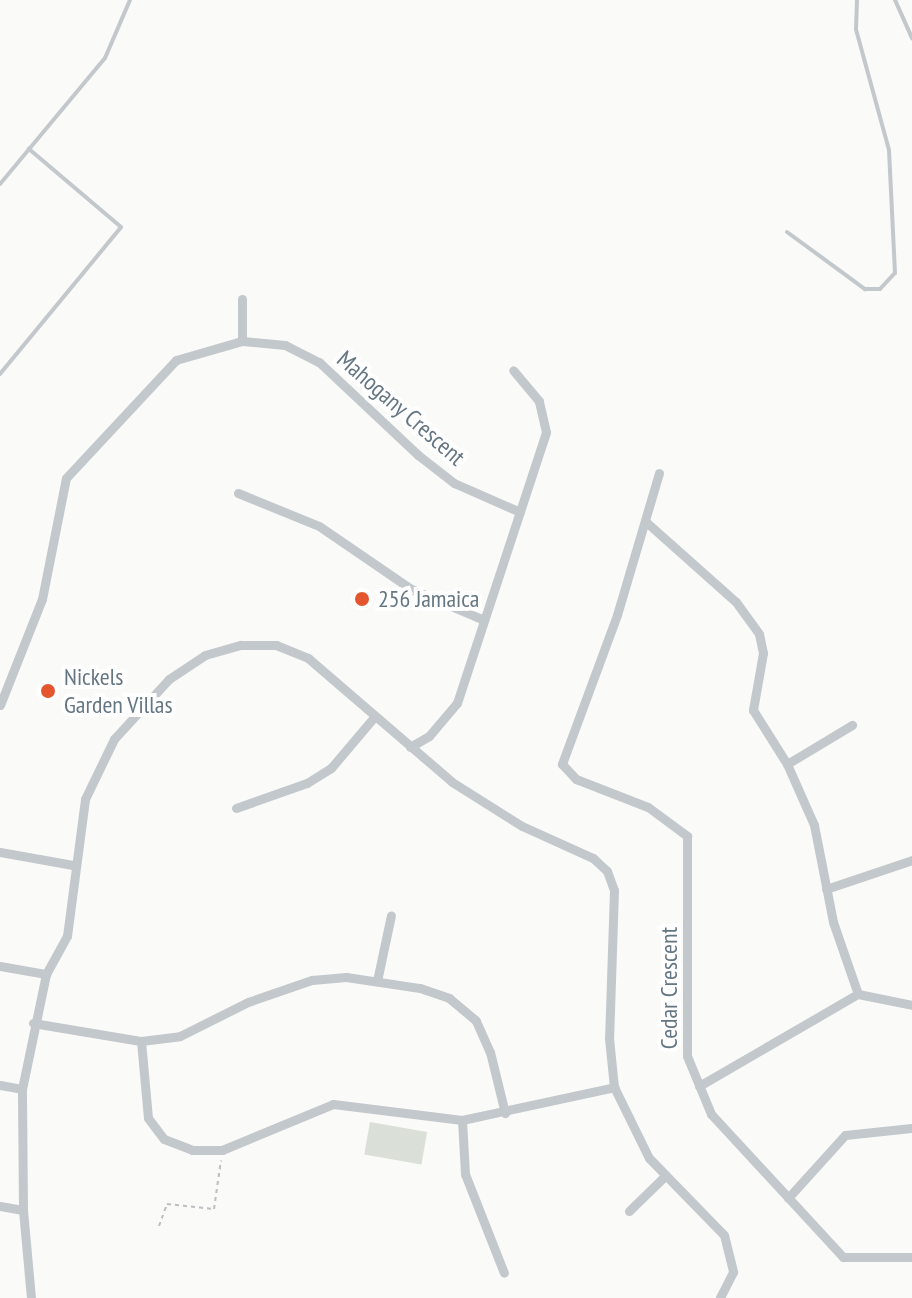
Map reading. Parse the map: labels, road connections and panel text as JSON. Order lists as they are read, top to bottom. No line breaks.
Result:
{"streets":{"street":["Mahogany Crescent","Cedar Crescent"]},"places":["256 Jamaica","Nickels Garden Villas"]}
